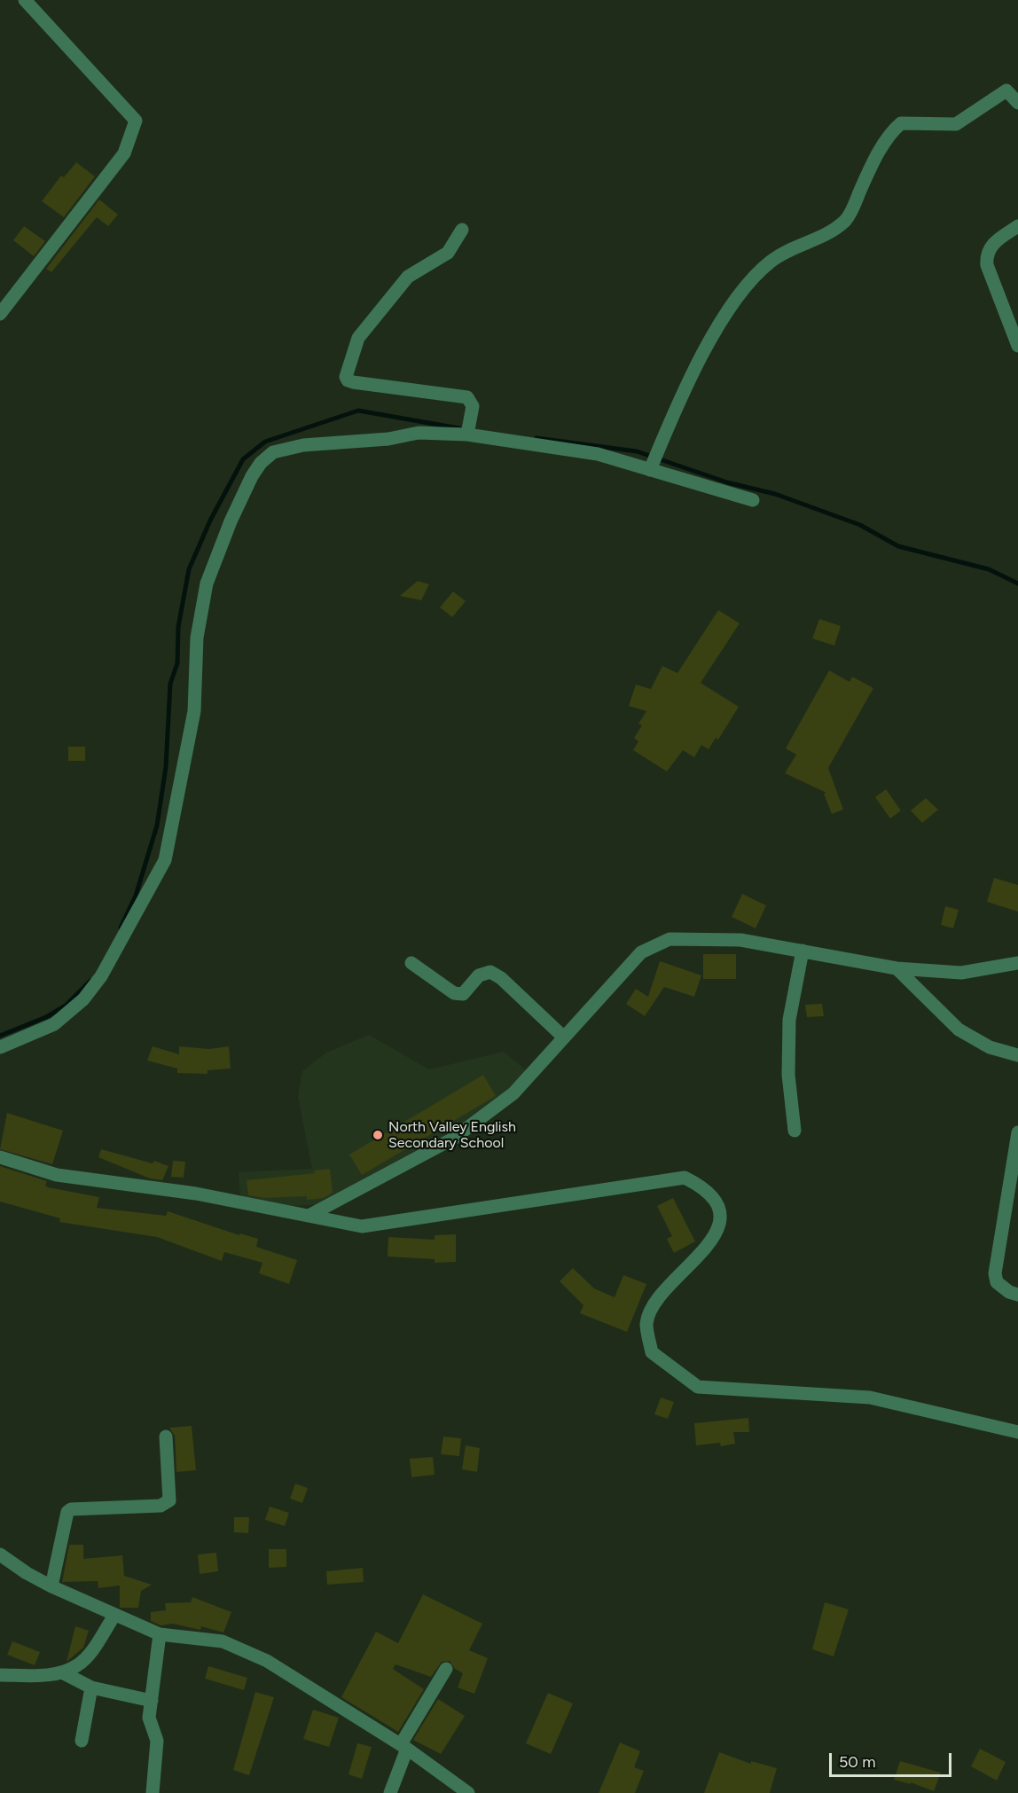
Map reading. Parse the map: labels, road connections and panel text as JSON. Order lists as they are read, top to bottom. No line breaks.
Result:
{"places":["North Valley English Secondary School"],"scale_bar":"50 m"}
